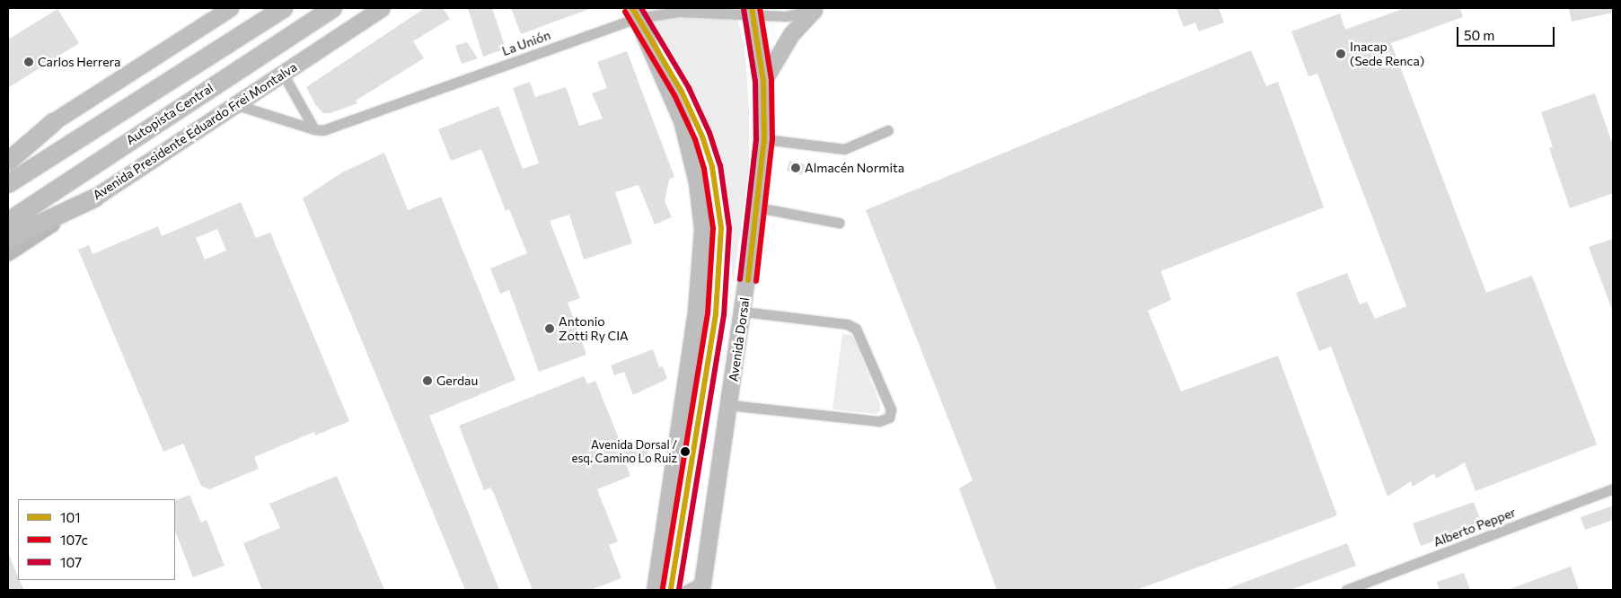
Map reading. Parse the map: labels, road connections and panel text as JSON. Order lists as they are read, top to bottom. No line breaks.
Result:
{"streets":{"highway":["Autopista Central"],"main road":["Avenida Presidente Eduardo Frei Montalva","Avenida Dorsal"],"street":["La Unión","Alberto Pepper"]},"crossings":[["La Unión","Avenida Presidente Eduardo Frei Montalva"],["La Unión","Avenida Dorsal"]],"places":["Inacap (Sede Renca)","Carlos Herrera","Almacén Normita","Antonio Zotti Ry CIA","Gerdau","Avenida Dorsal / esq. Camino Lo Ruiz"],"lines":["transit line 101","transit line 107c","transit line 107"],"legend":["101","107c","107"],"scale_bar":"50 m"}
